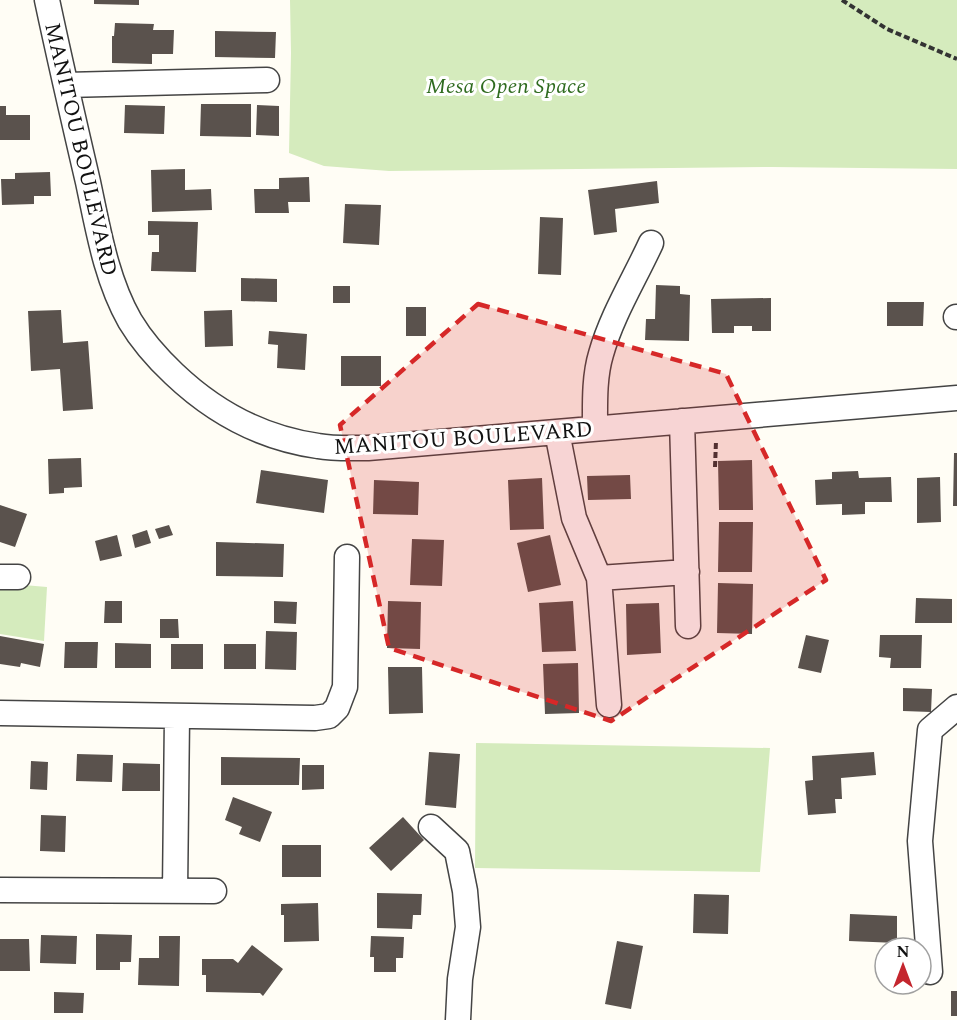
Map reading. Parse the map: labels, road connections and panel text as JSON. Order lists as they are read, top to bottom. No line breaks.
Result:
{"streets":{"street":["MANITOU BOULEVARD"]},"parks":["Mesa Open Space"],"north":"top"}
